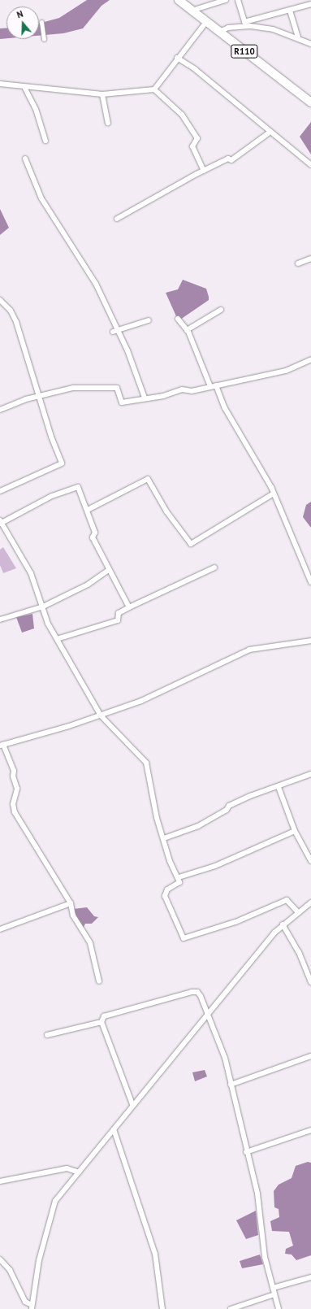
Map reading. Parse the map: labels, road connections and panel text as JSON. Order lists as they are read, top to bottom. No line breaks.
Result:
{"streets":{"main road":["R110"]},"north":"top"}
